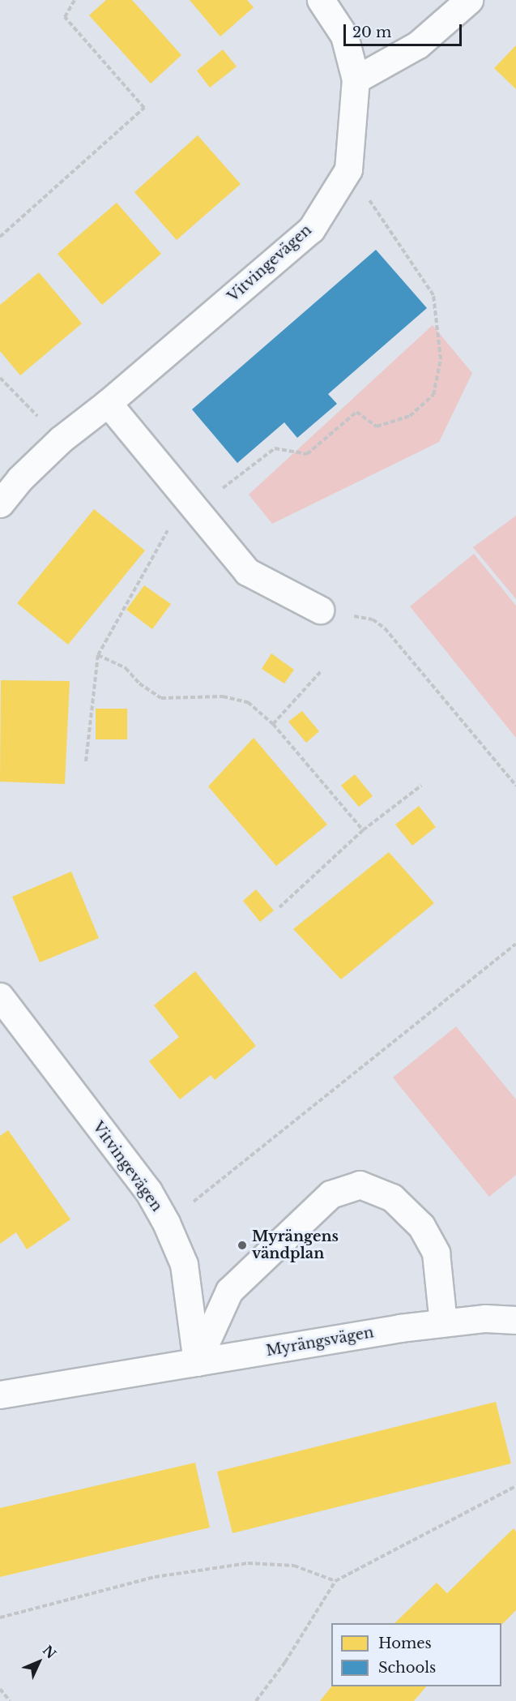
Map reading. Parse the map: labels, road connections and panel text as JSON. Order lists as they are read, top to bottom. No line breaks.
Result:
{"streets":{"street":["Vitvingevägen","Myrängsvägen"]},"crossings":[["Vitvingevägen","Myrängsvägen"]],"places":["Myrängens vändplan"],"legend":["Homes","Schools"],"scale_bar":"20 m","north":"top right"}
